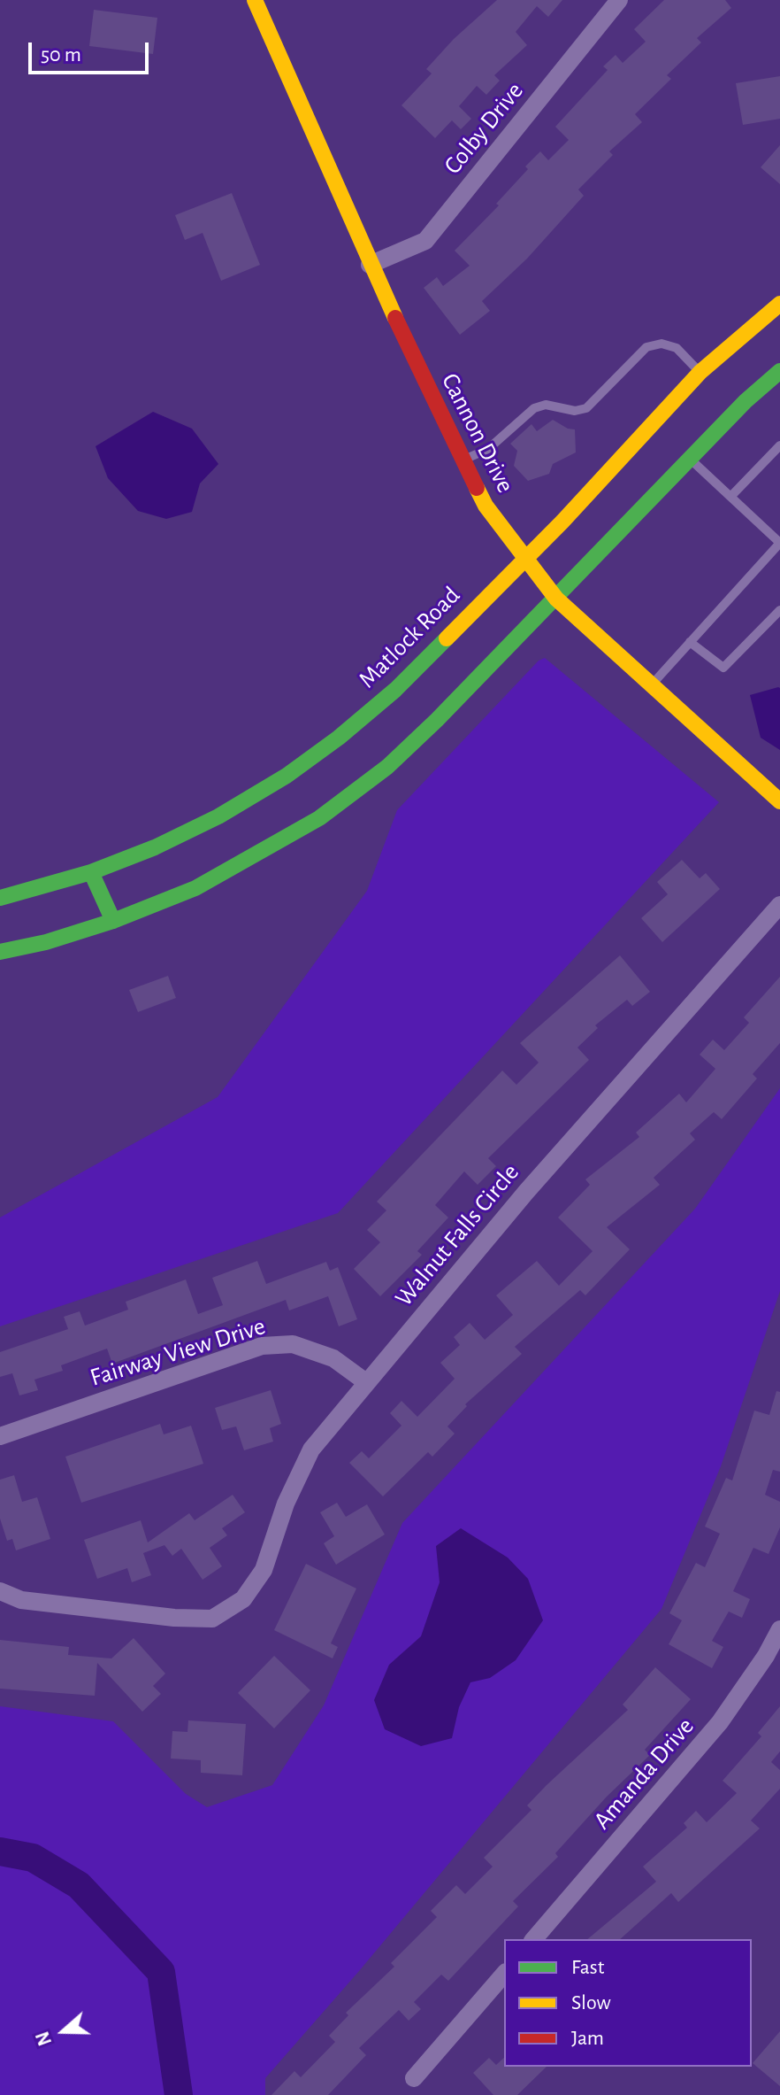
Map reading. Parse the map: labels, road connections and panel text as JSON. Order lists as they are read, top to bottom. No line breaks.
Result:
{"streets":{"main road":["Cannon Drive","Matlock Road"],"street":["Colby Drive","Walnut Falls Circle","Fairway View Drive","Amanda Drive"]},"crossings":[["Colby Drive","Cannon Drive"],["Cannon Drive","Matlock Road"],["Walnut Falls Circle","Fairway View Drive"]],"legend":["Fast","Slow","Jam"],"scale_bar":"50 m","north":"left"}
